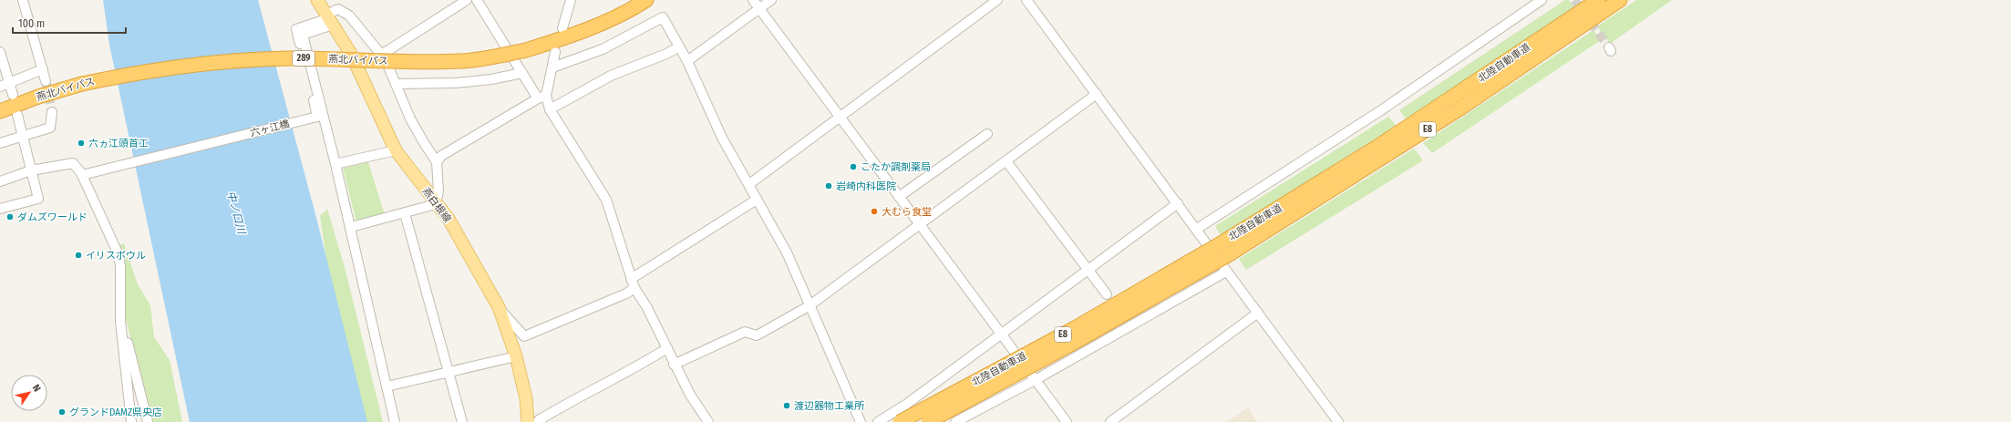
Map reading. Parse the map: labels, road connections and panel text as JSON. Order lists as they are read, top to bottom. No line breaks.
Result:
{"streets":{"highway":["289","燕北バイパス","北陸自動車道","E8"],"main road":["燕白根線"],"street":["六ヶ江橋"]},"crossings":[["六ヶ江橋","燕白根線"]],"water":["中ノ口川"],"places":["六ヵ江頭首工","こたか調剤薬局","岩崎内科医院","大むら食堂","ダムズワールド","イリスボウル","渡辺器物工業所","グランドDAMZ県央店"],"scale_bar":"100 m","north":"top right"}
